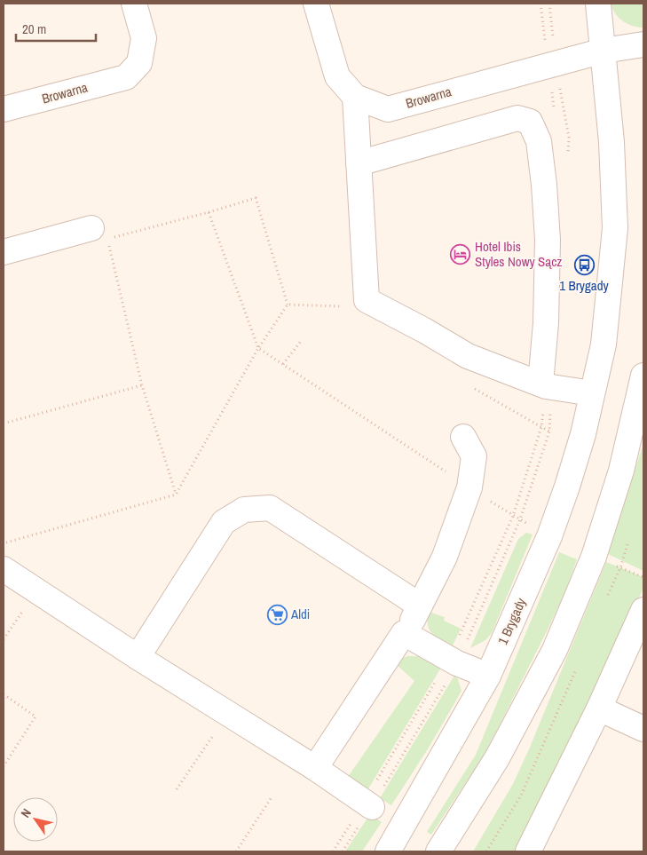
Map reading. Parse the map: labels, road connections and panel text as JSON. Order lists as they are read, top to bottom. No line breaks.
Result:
{"streets":{"street":["Browarna","1 Brygady"]},"crossings":[["Browarna","1 Brygady"]],"places":{"hotel":["Hotel Ibis Styles Nowy Sącz"],"bus stop":["1 Brygady"],"supermarket":["Aldi"]},"scale_bar":"20 m","north":"top left"}
